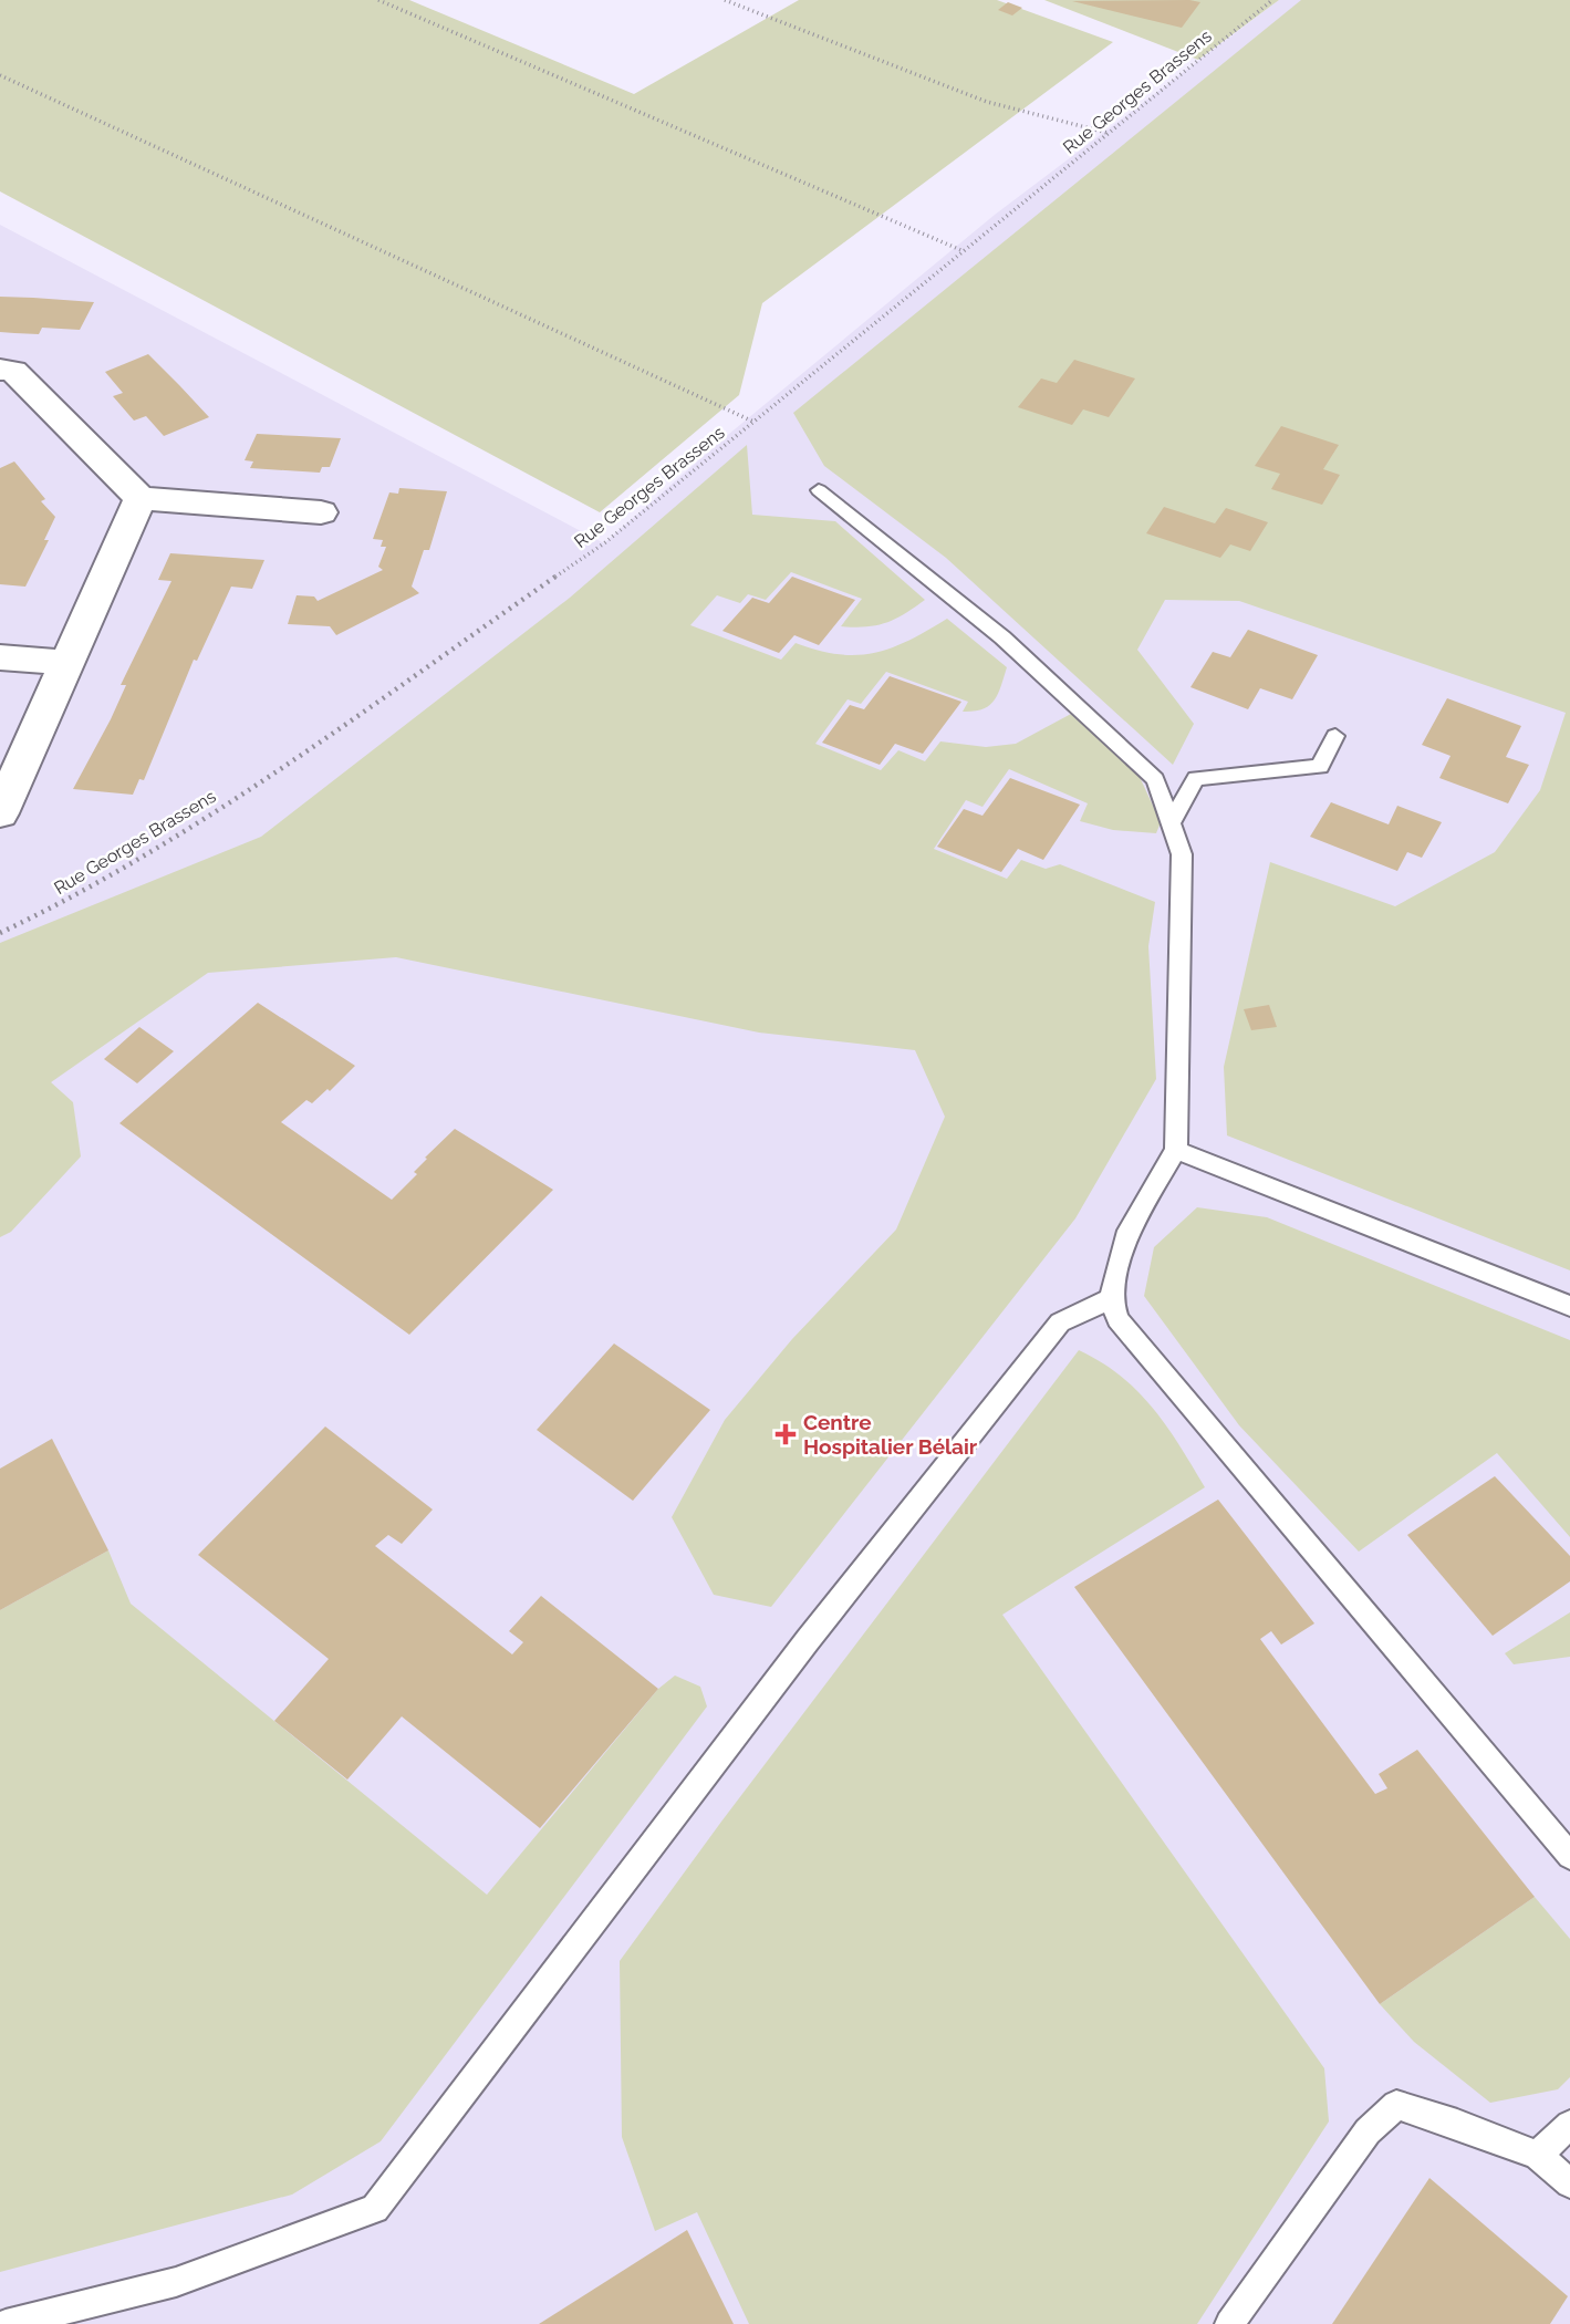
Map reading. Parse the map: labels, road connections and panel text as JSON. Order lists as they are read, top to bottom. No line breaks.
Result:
{"streets":{"path":["Rue Georges Brassens"]},"places":{"health":["Centre Hospitalier Bélair"]}}
